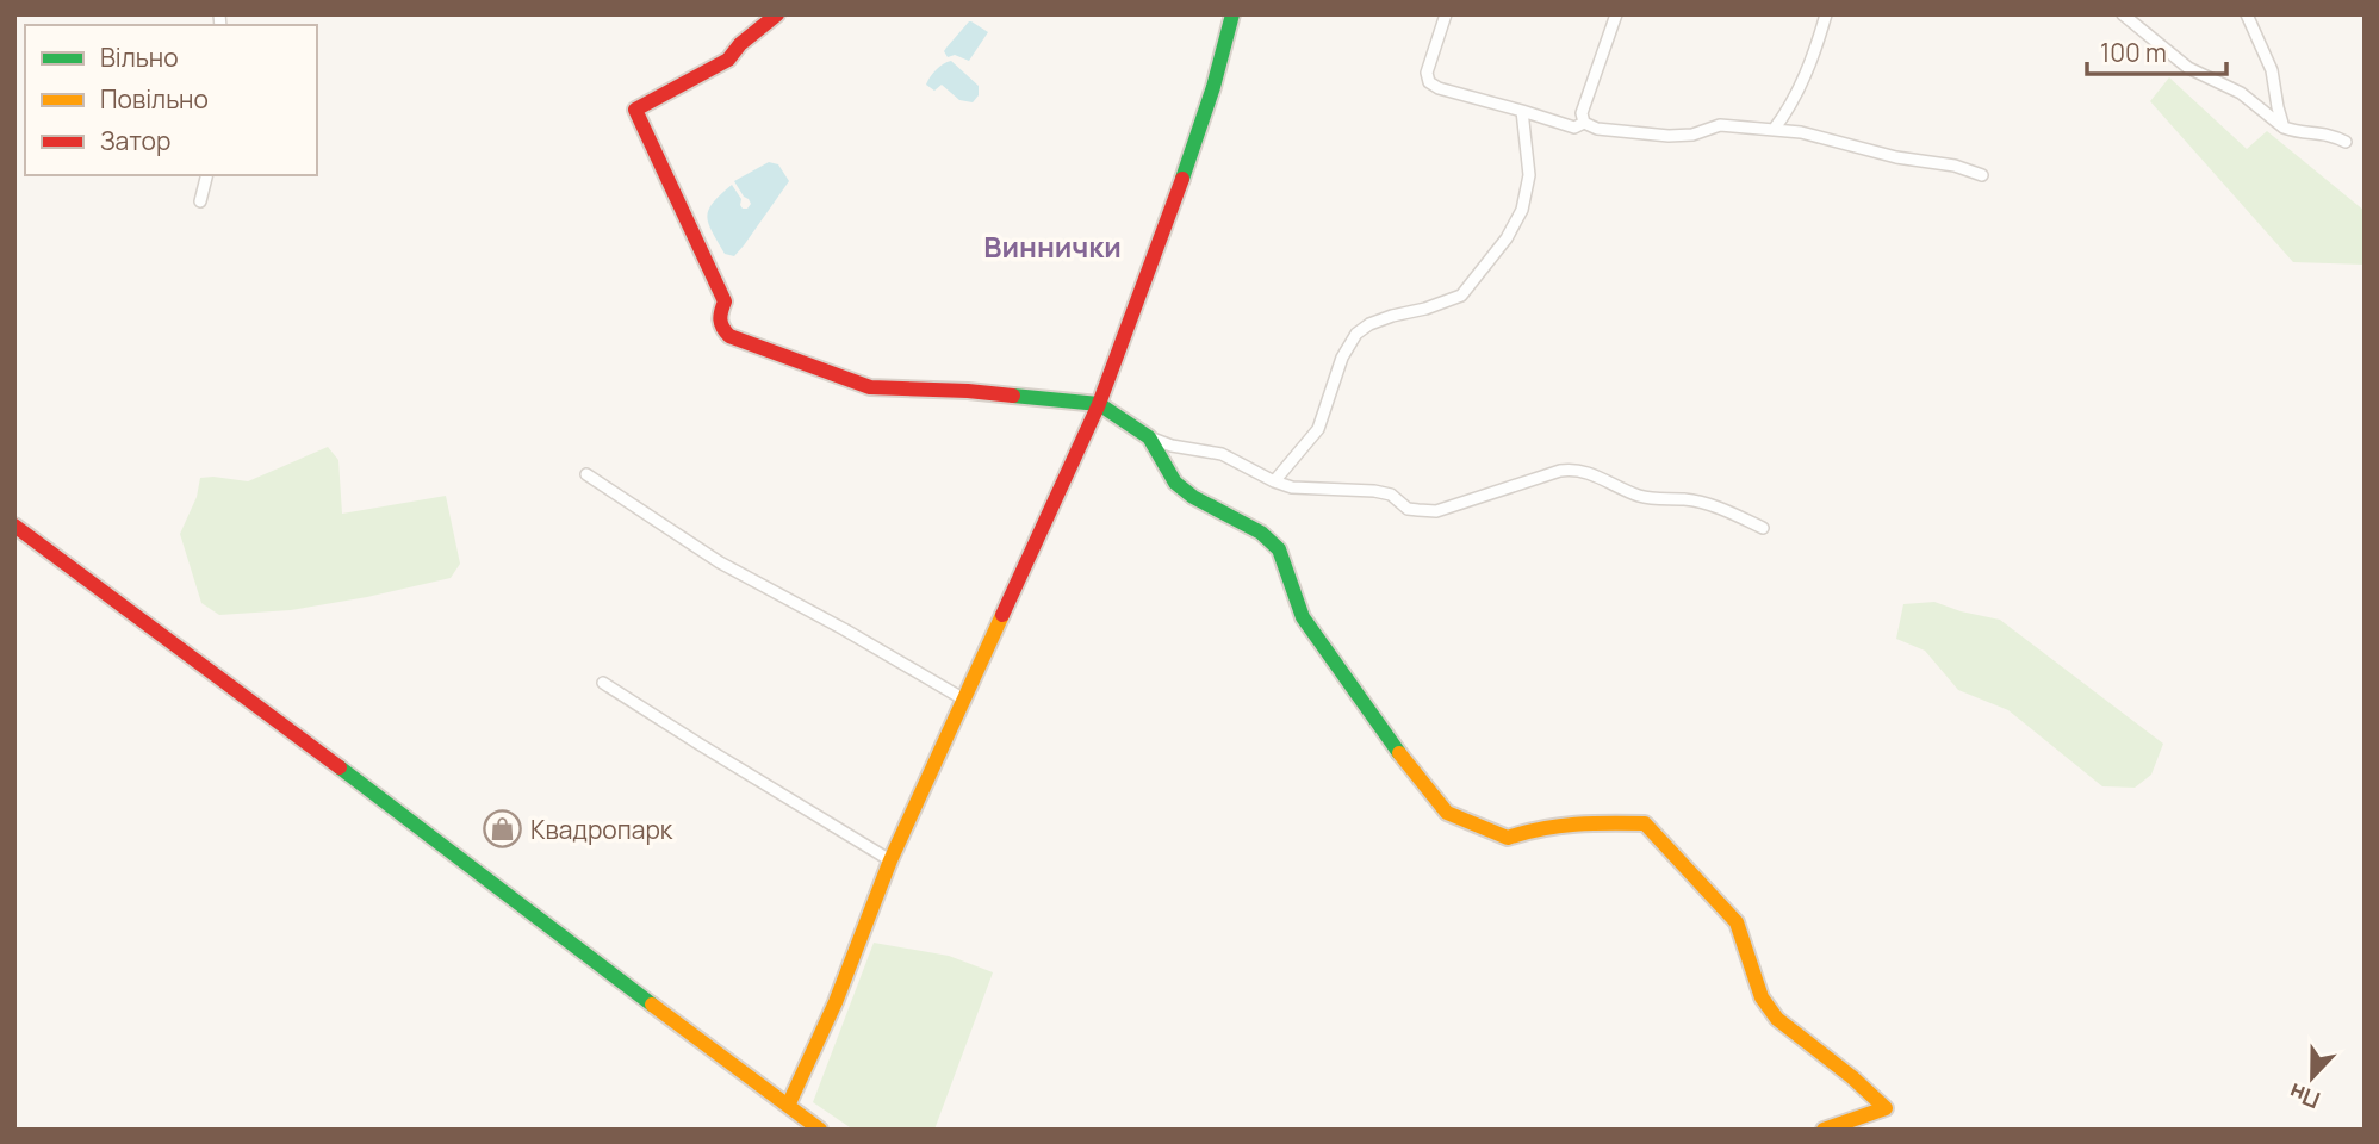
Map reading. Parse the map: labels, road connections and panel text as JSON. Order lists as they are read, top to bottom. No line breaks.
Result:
{"districts":["Виннички"],"places":{"shop":["Квадропарк"]},"legend":["Вільно","Повільно","Затор"],"scale_bar":"100 m","north":"bottom"}
